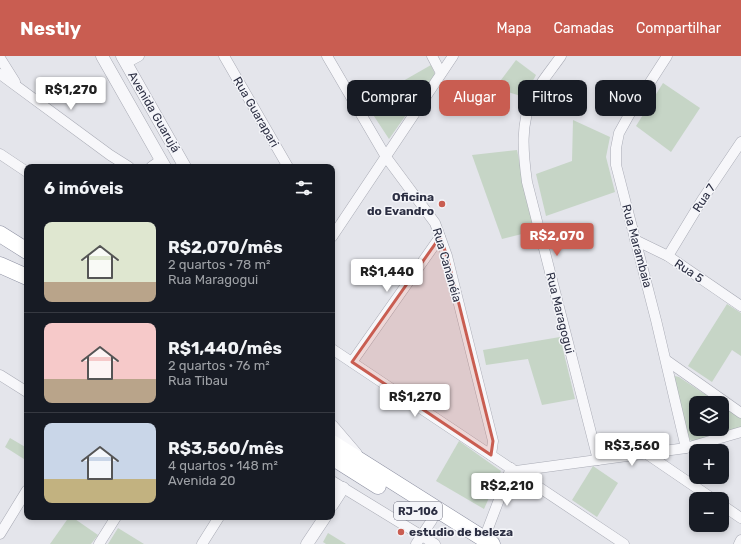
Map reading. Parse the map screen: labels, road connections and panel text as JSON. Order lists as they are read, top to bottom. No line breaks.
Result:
{"streets":{"highway":["RJ-106"],"street":["Avenida Guarujá","Rua Guarapari","Rua 7","Rua Marambaia","Rua Cananéia","Rua 5","Rua Maragogui"]},"crossings":[["Rua 7","Rua 5"],["Rua Marambaia","Rua 5"]],"places":["Oficina do Evandro","estudio de beleza"],"page":{"header":"Nestly","nav":["Mapa","Camadas","Compartilhar"],"price":["R$1,270","R$2,070","R$1,440","R$1,270","R$3,560","R$2,210"],"chip":["Comprar","Alugar","Filtros","Novo"],"heading":"6 imóveis","list":[{"name":"R$2,070/mês","note":"2 quartos · 78 m² · Rua Maragogui"},{"name":"R$1,440/mês","note":"2 quartos · 76 m² · Rua Tibau"},{"name":"R$3,560/mês","note":"4 quartos · 148 m² · Avenida 20"}],"map_buttons":["+","−"]}}
